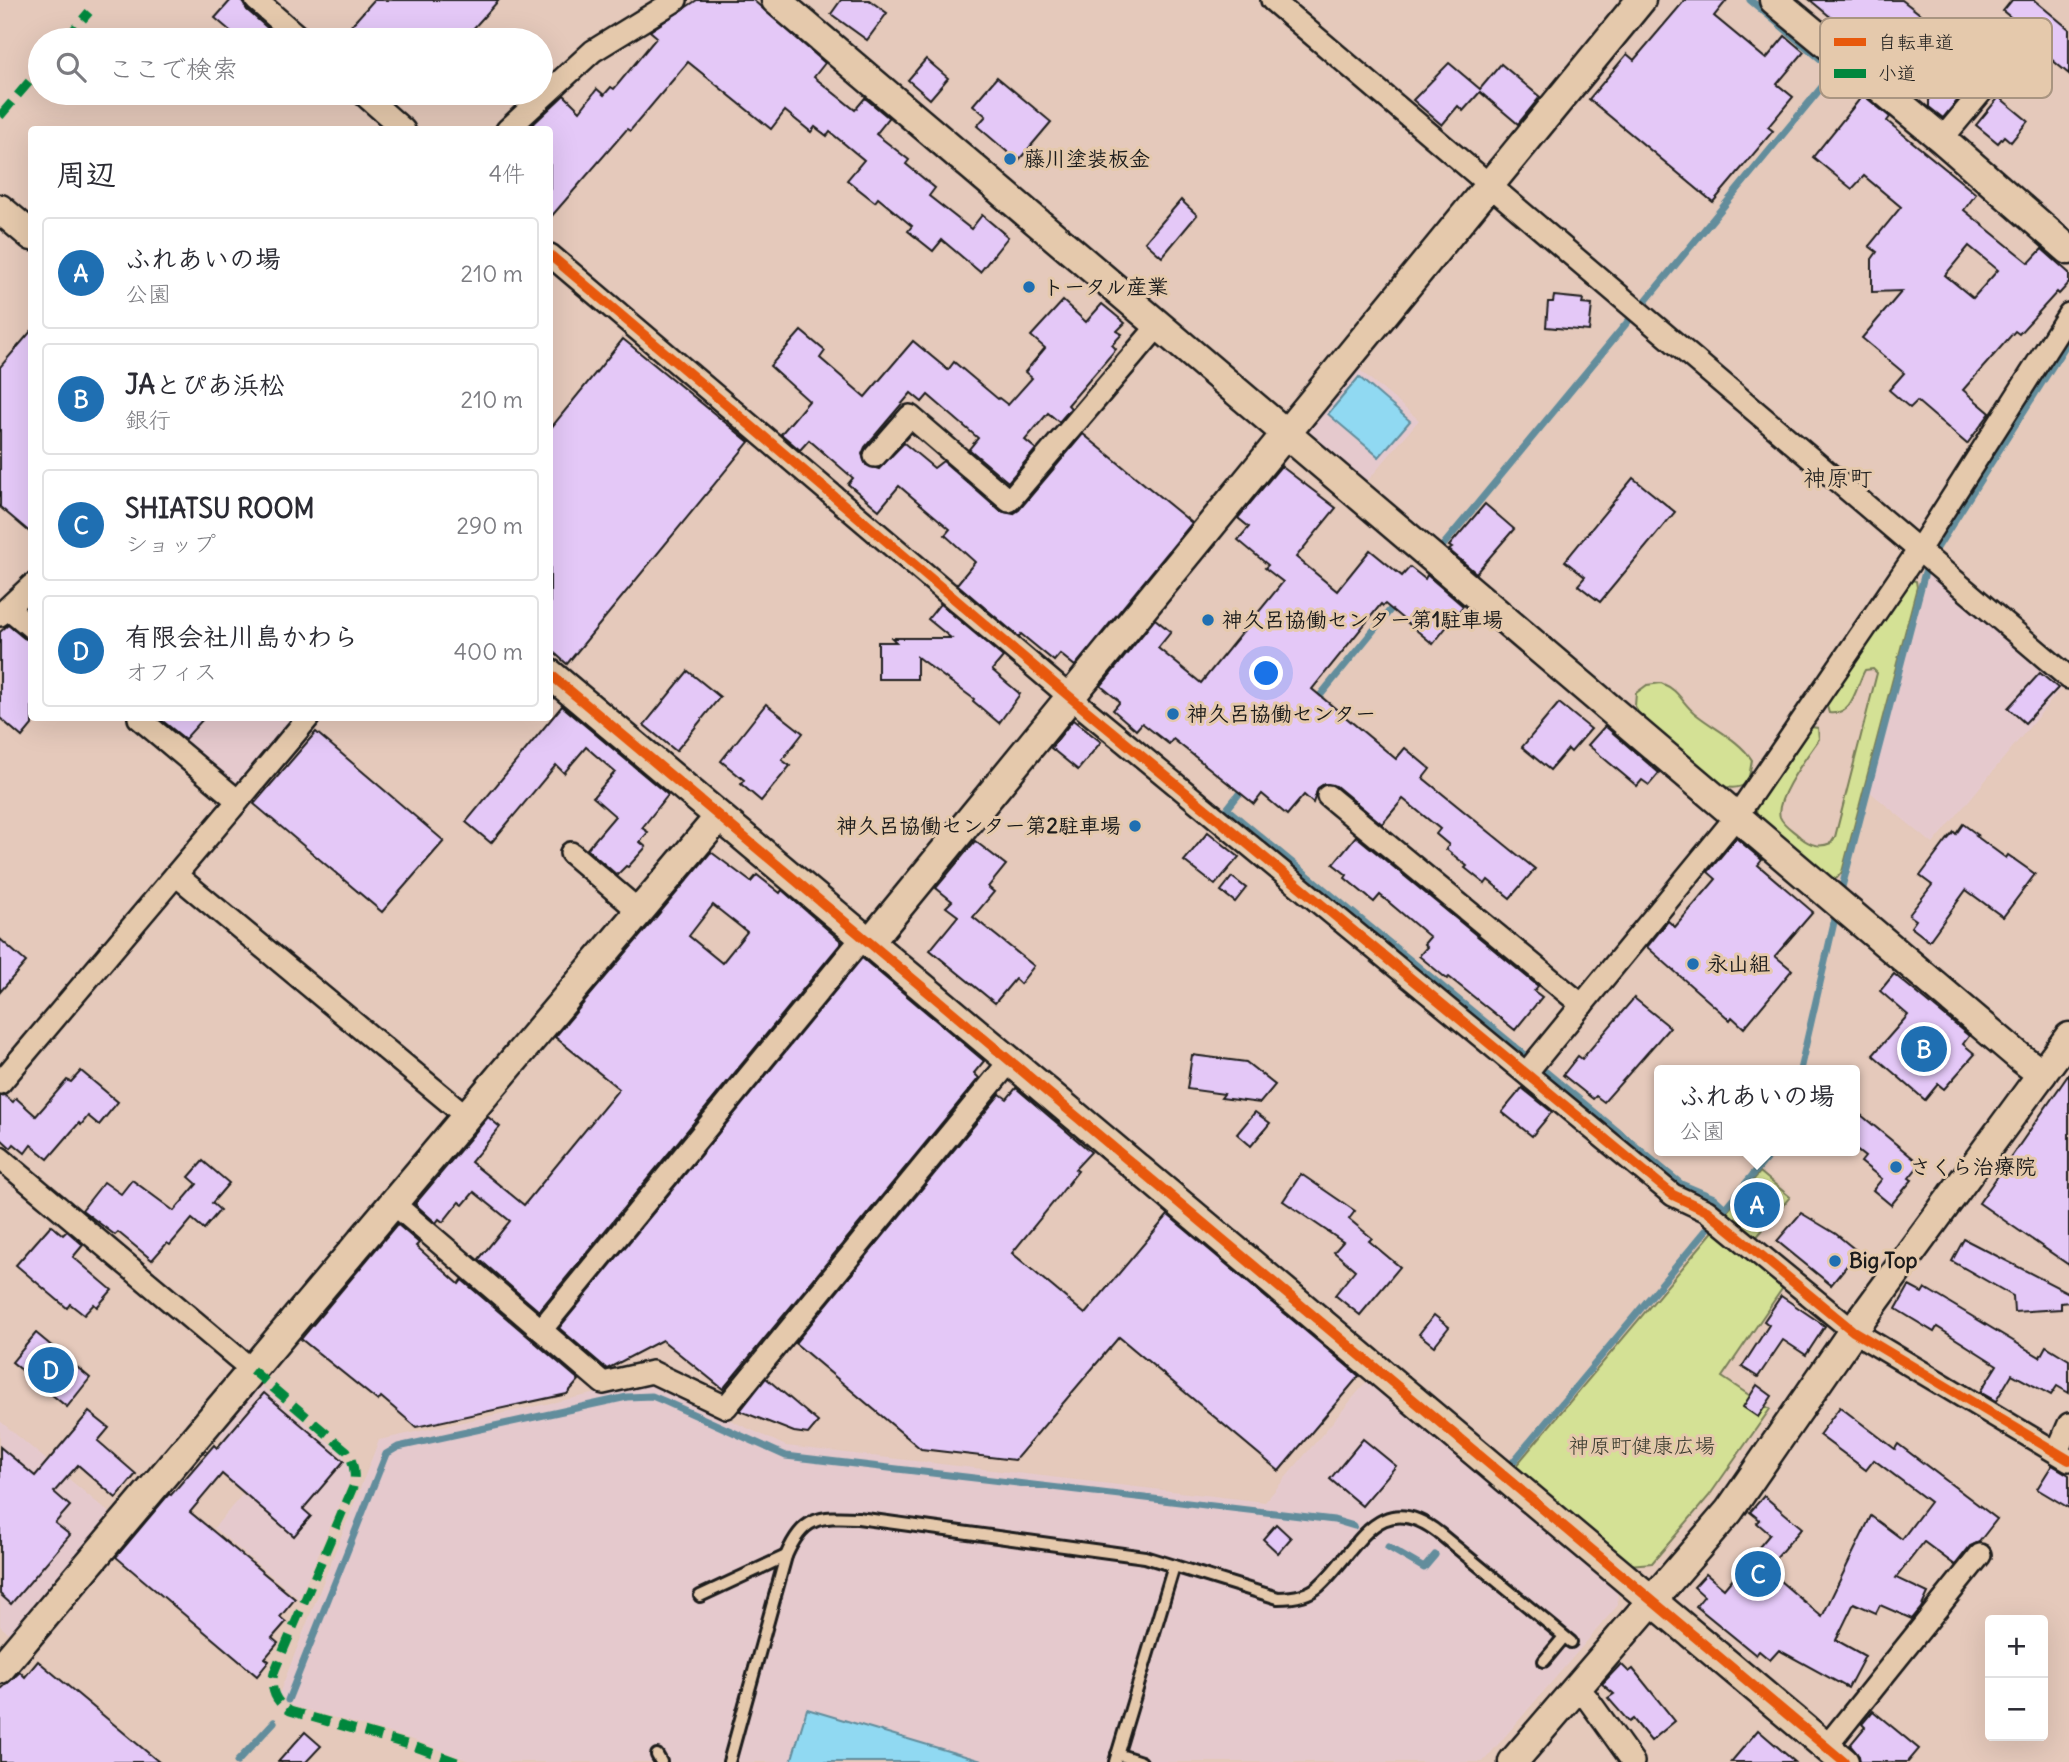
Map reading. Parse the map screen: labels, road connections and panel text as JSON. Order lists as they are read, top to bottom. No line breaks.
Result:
{"districts":["神原町"],"parks":["神原町健康広場"],"places":["藤川塗装板金","トータル産業","神久呂協働センター第1駐車場","神久呂協働センター","神久呂協働センター第2駐車場","永山組","さくら治療院","Big Top"],"legend":["自転車道","小道"],"page":{"search":"ここで検索","heading":["周辺","4件"],"list":[{"mark":"A","name":"ふれあいの場","note":"公園","value":"210 m"},{"mark":"B","name":"JAとぴあ浜松","note":"銀行","value":"210 m"},{"mark":"C","name":"SHIATSU ROOM","note":"ショップ","value":"290 m"},{"mark":"D","name":"有限会社川島かわら","note":"オフィス","value":"400 m"}],"pins":["B","A","D","C"],"popup":["ふれあいの場","公園"],"map_buttons":["+","−"]}}
